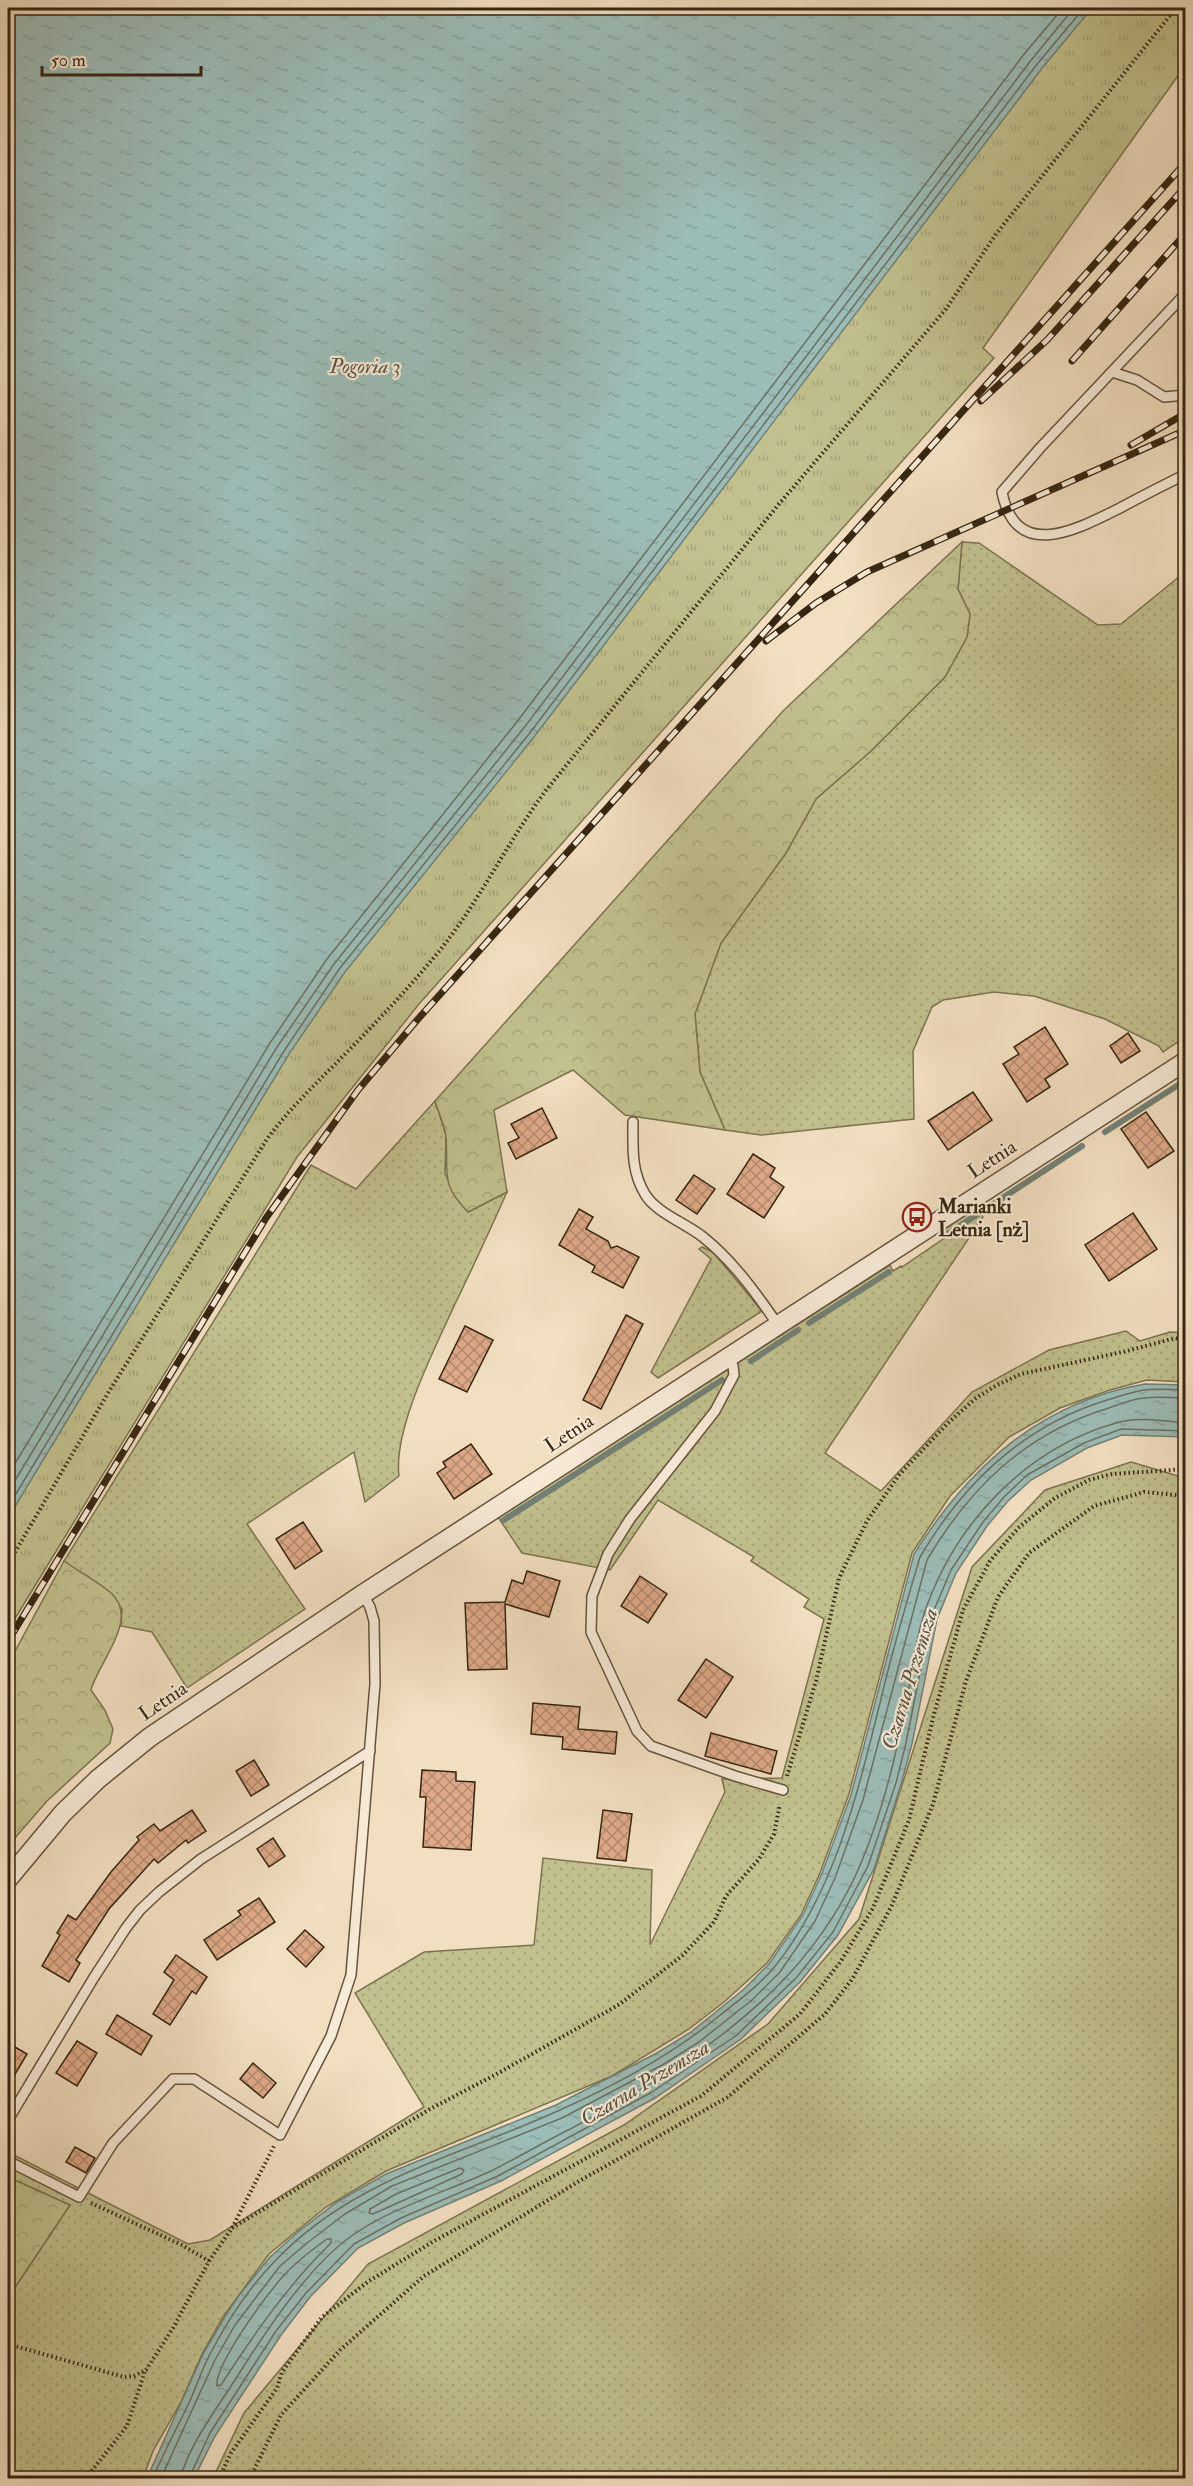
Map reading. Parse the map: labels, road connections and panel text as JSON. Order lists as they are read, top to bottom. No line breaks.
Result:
{"streets":{"street":["Letnia"]},"water":["Pogoria 3","Czarna Przemsza"],"places":{"bus stop":["Marianki Letnia [nż]"]},"scale_bar":"50 m"}
